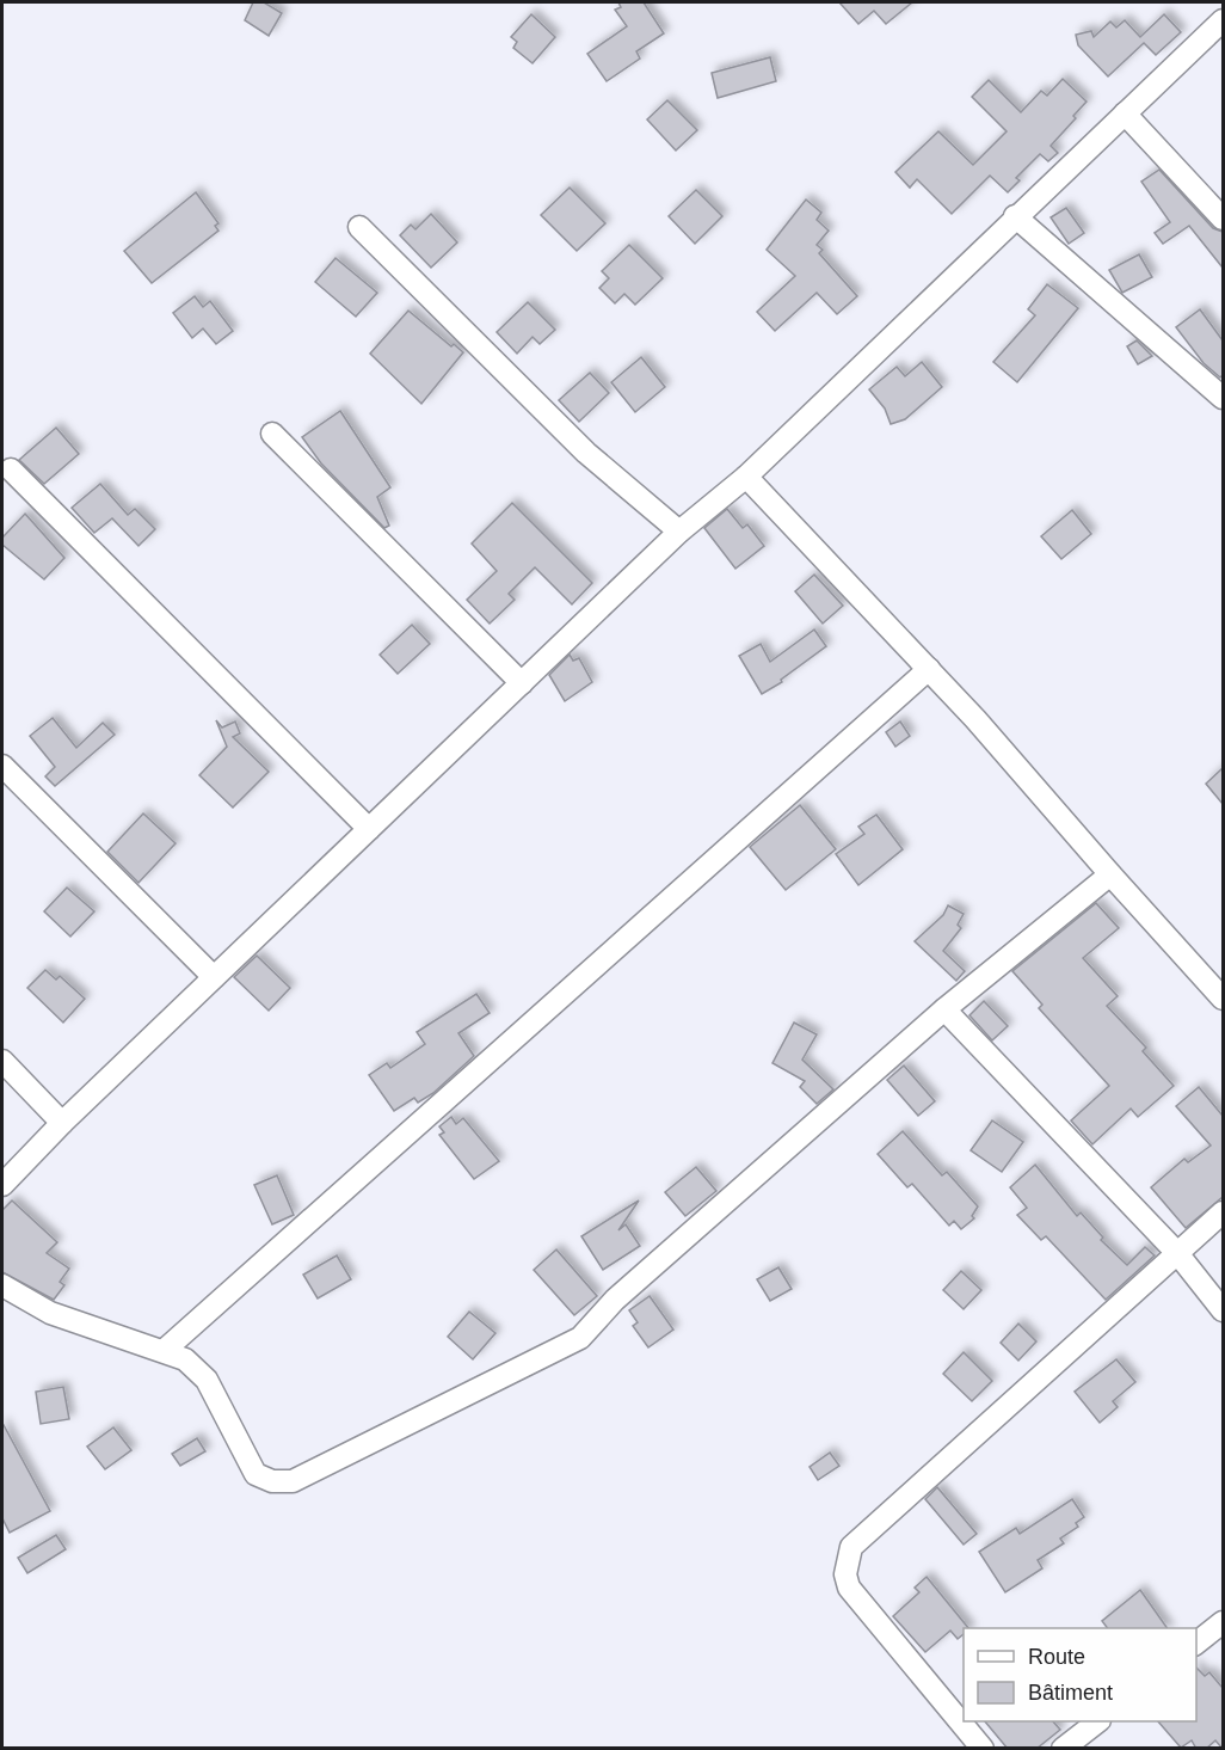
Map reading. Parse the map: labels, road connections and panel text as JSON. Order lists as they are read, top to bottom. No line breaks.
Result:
{"legend":["Route","Bâtiment"]}
